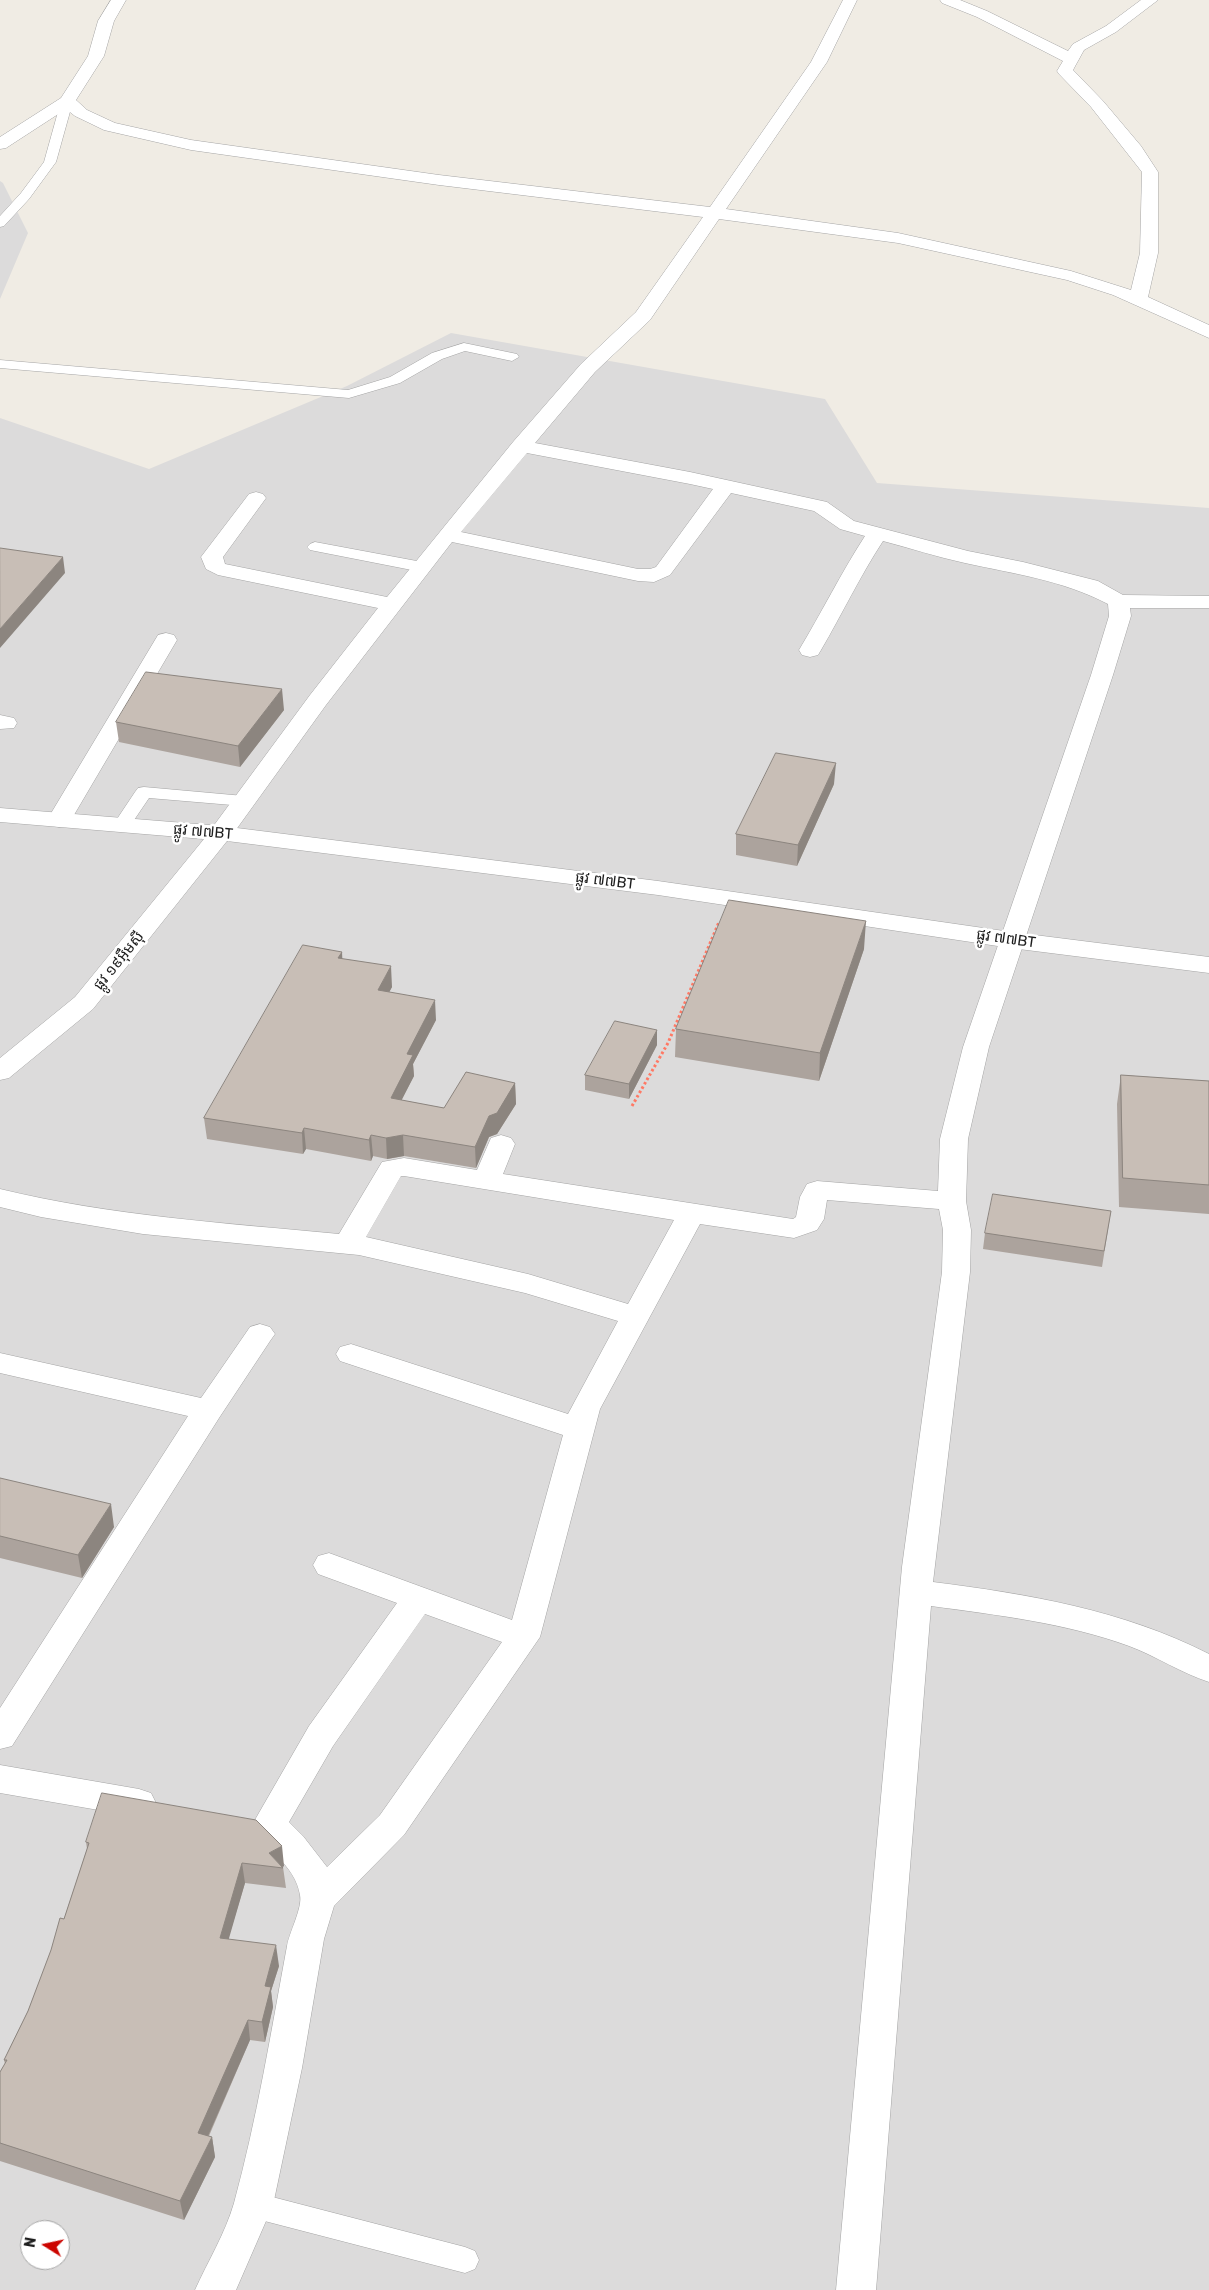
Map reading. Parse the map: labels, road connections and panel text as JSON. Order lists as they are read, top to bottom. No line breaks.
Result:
{"streets":{"street":["ផ្លូវ ៧៧BT","ផ្លូវ ១៩អ៊ឹមស៊ី"]},"crossings":[["ផ្លូវ ៧៧BT","ផ្លូវ ១៩អ៊ឹមស៊ី"]],"north":"left"}
